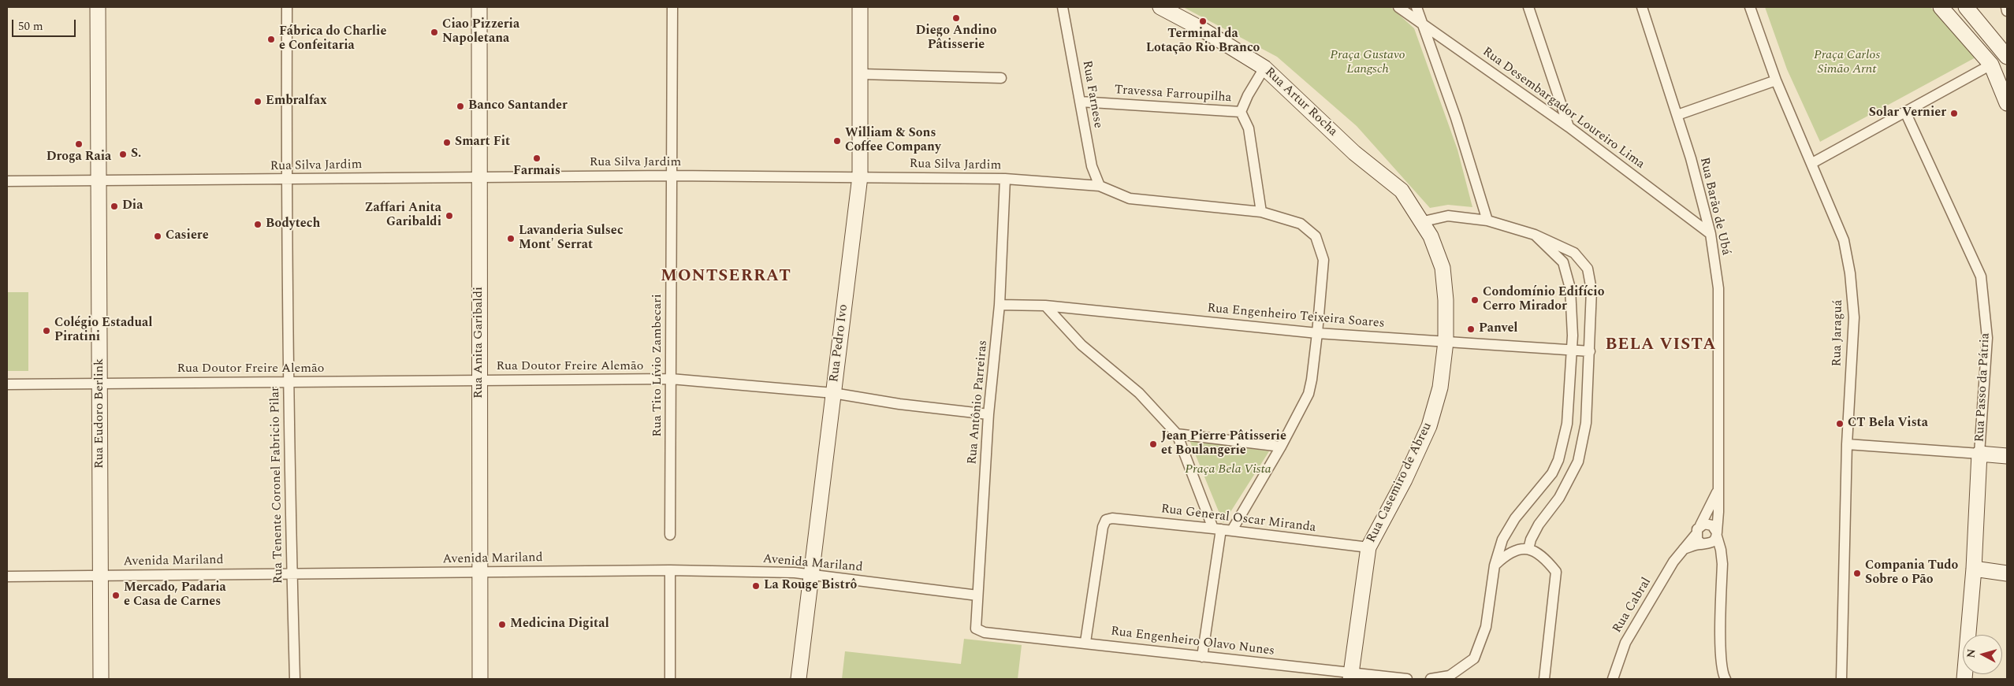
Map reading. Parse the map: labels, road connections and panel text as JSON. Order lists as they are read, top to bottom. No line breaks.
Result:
{"streets":{"street":["Rua Farnese","Travessa Farroupilha","Rua Artur Rocha","Rua Desembargador Loureiro Lima","Rua Silva Jardim","Rua Barão de Ubá","Rua Engenheiro Teixeira Soares","Rua Jaraguá","Rua Anita Garibaldi","Rua Pedro Ivo","Rua Tito Lívio Zambecari","Rua Doutor Freire Alemão","Rua Passo da Pátria","Rua Antônio Parreiras","Rua Eudoro Berlink","Rua Casemiro de Abreu","Rua Tenente Coronel Fabricio Pilar","Rua General Oscar Miranda","Avenida Mariland","Rua Cabral","Rua Engenheiro Olavo Nunes"]},"crossings":[["Rua Farnese","Travessa Farroupilha"],["Rua Farnese","Rua Silva Jardim"],["Rua Artur Rocha","Rua Casemiro de Abreu"],["Rua Desembargador Loureiro Lima","Rua Barão de Ubá"],["Rua Silva Jardim","Rua Engenheiro Teixeira Soares"],["Rua Silva Jardim","Rua Anita Garibaldi"],["Rua Silva Jardim","Rua Pedro Ivo"],["Rua Silva Jardim","Rua Tito Lívio Zambecari"],["Rua Silva Jardim","Rua Antônio Parreiras"],["Rua Silva Jardim","Rua Eudoro Berlink"],["Rua Silva Jardim","Rua Tenente Coronel Fabricio Pilar"],["Rua Silva Jardim","Rua General Oscar Miranda"],["Rua Barão de Ubá","Rua Cabral"],["Rua Engenheiro Teixeira Soares","Rua Antônio Parreiras"],["Rua Engenheiro Teixeira Soares","Rua Casemiro de Abreu"],["Rua Anita Garibaldi","Rua Doutor Freire Alemão"],["Rua Anita Garibaldi","Avenida Mariland"],["Rua Pedro Ivo","Rua Doutor Freire Alemão"],["Rua Pedro Ivo","Avenida Mariland"],["Rua Tito Lívio Zambecari","Rua Doutor Freire Alemão"],["Rua Doutor Freire Alemão","Rua Antônio Parreiras"],["Rua Doutor Freire Alemão","Rua Eudoro Berlink"],["Rua Doutor Freire Alemão","Rua Tenente Coronel Fabricio Pilar"],["Rua Antônio Parreiras","Avenida Mariland"],["Rua Antônio Parreiras","Rua Engenheiro Olavo Nunes"],["Rua Eudoro Berlink","Avenida Mariland"],["Rua Casemiro de Abreu","Rua General Oscar Miranda"],["Rua Casemiro de Abreu","Rua Engenheiro Olavo Nunes"],["Rua Tenente Coronel Fabricio Pilar","Avenida Mariland"],["Rua General Oscar Miranda","Rua Engenheiro Olavo Nunes"]],"districts":["MONTSERRAT","BELA VISTA"],"parks":["Praça Gustavo Langsch","Praça Carlos Simão Arnt","Praça Bela Vista"],"places":["Diego Andino Pâtisserie","Terminal da Lotação Rio Branco","Ciao Pizzeria Napoletana","Fábrica do Charlie e Confeitaria","Embralfax","Banco Santander","Solar Vernier","William & Sons Coffee Company","Smart Fit","Droga Raia","S.","Farmais","Dia","Zaffari Anita Garibaldi","Bodytech","Casiere","Lavanderia Sulsec Mont' Serrat","Condomínio Edifício Cerro Mirador","Panvel","Colégio Estadual Piratini","CT Bela Vista","Jean Pierre Pâtisserie et Boulangerie","Compania Tudo Sobre o Pão","La Rouge Bistrô","Mercado, Padaria e Casa de Carnes","Medicina Digital"],"scale_bar":"50 m","north":"left"}
